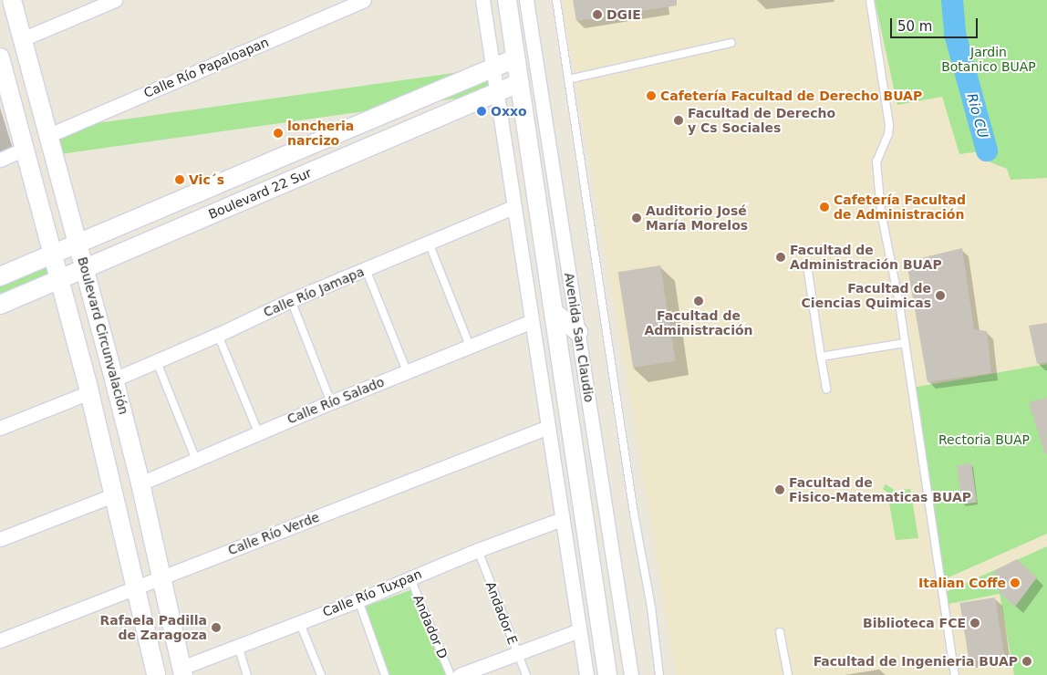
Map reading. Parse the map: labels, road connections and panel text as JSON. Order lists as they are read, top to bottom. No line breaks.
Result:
{"streets":{"street":["Calle Río Papaloapan","Boulevard 22 Sur","Calle Río Jamapa","Boulevard Circunvalación","Avenida San Claudio","Calle Río Salado","Calle Río Verde","Calle Río Tuxpan"],"lane":["Andador E","Andador D"]},"crossings":[["Calle Río Papaloapan","Boulevard Circunvalación"],["Boulevard 22 Sur","Boulevard Circunvalación"],["Boulevard 22 Sur","Avenida San Claudio"],["Calle Río Jamapa","Boulevard Circunvalación"],["Boulevard Circunvalación","Calle Río Salado"],["Boulevard Circunvalación","Calle Río Verde"],["Boulevard Circunvalación","Calle Río Tuxpan"],["Calle Río Tuxpan","Andador E"],["Calle Río Tuxpan","Andador D"]],"water":["Rio CU"],"parks":["Jardin Botanico BUAP","Rectoria BUAP"],"places":["DGIE","Cafetería Facultad de Derecho BUAP","Oxxo","Facultad de Derecho y Cs Sociales","loncheria narcizo","Vic´s","Cafetería Facultad de Administración","Auditorio José María Morelos","Facultad de Administración BUAP","Facultad de Ciencias Quimicas","Facultad de Administración","Facultad de Fisico-Matematicas BUAP","Italian Coffe","Biblioteca FCE","Rafaela Padilla de Zaragoza","Facultad de Ingenieria BUAP"],"scale_bar":"50 m"}
